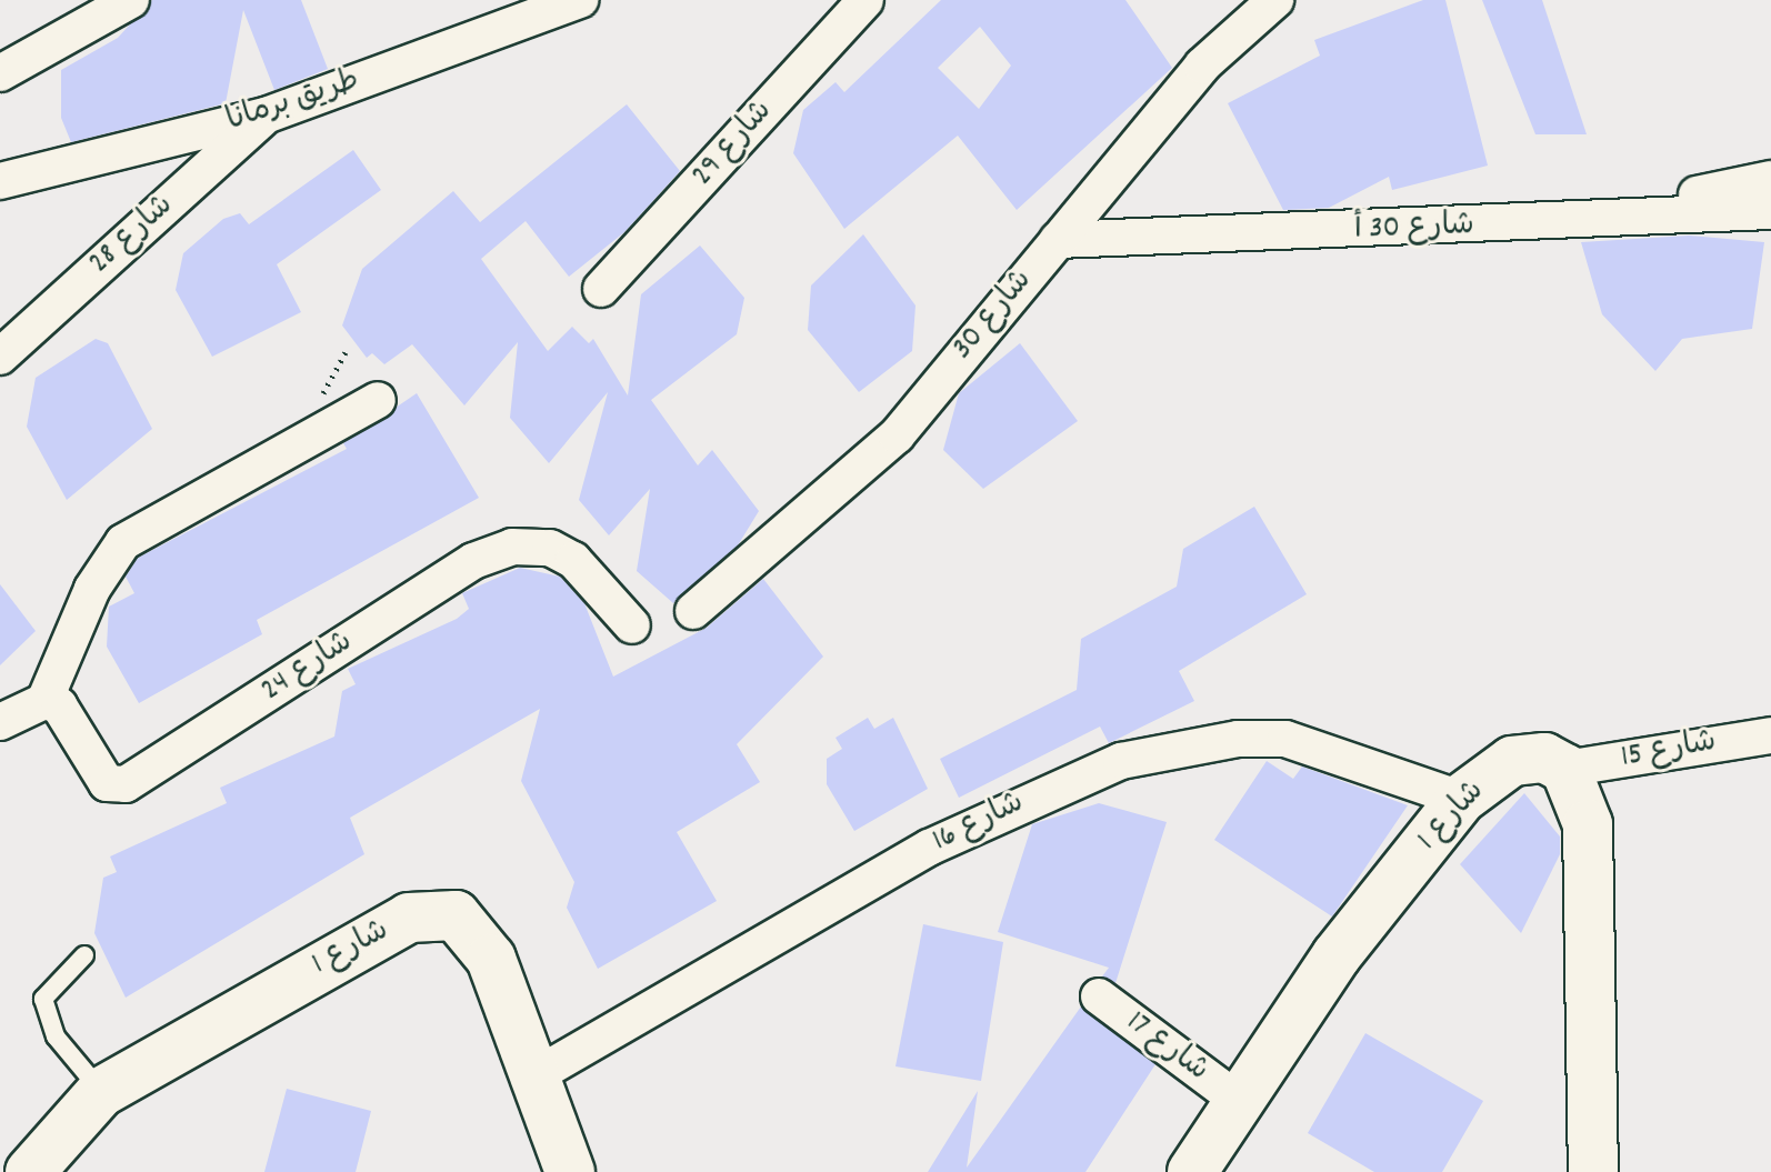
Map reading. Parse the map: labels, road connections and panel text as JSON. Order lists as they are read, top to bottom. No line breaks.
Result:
{"streets":{"street":["طريق برمانا","شارع 29","شارع 30 أ","شارع 28","شارع 30","شارع 24","شارع 15","شارع 1","شارع 16","شارع 17"]},"crossings":[["طريق برمانا","شارع 28"],["شارع 30 أ","شارع 30"],["شارع 15","شارع 1"],["شارع 1","شارع 16"],["شارع 1","شارع 17"]]}
